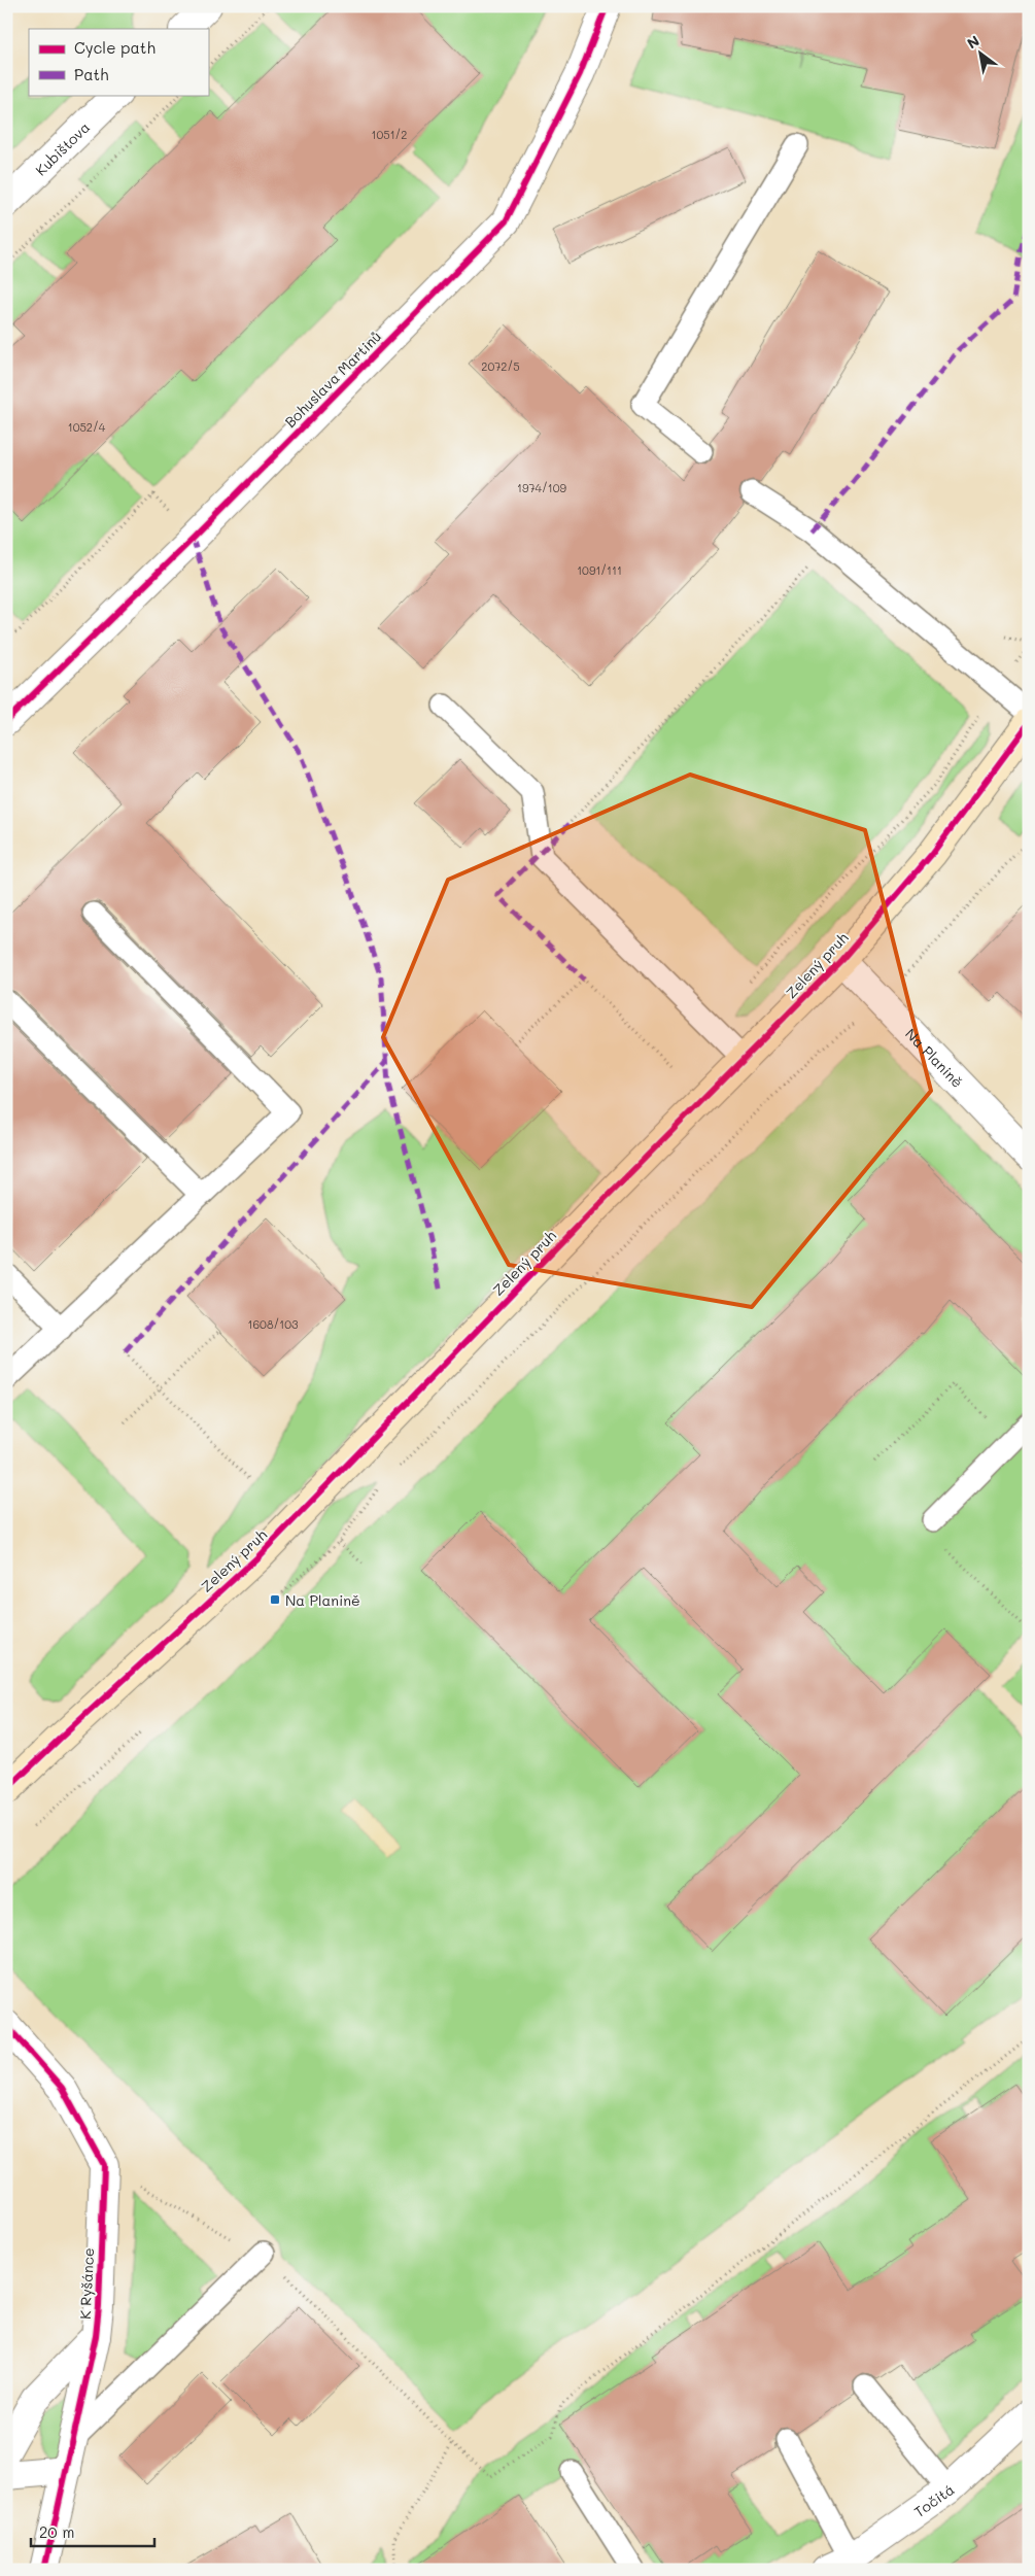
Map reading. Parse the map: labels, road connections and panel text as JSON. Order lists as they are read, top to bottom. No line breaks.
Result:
{"streets":{"street":["Kubištova","Bohuslava Martinů","Zelený pruh","Na Planině","K Ryšánce","Točitá"]},"crossings":[["Zelený pruh","Na Planině"]],"places":{"transit":["Na Planině"]},"house_numbers":["1051/2","2072/5","1052/4","1974/109","1091/111","1608/103"],"legend":["Cycle path","Path"],"scale_bar":"20 m","north":"top left"}
